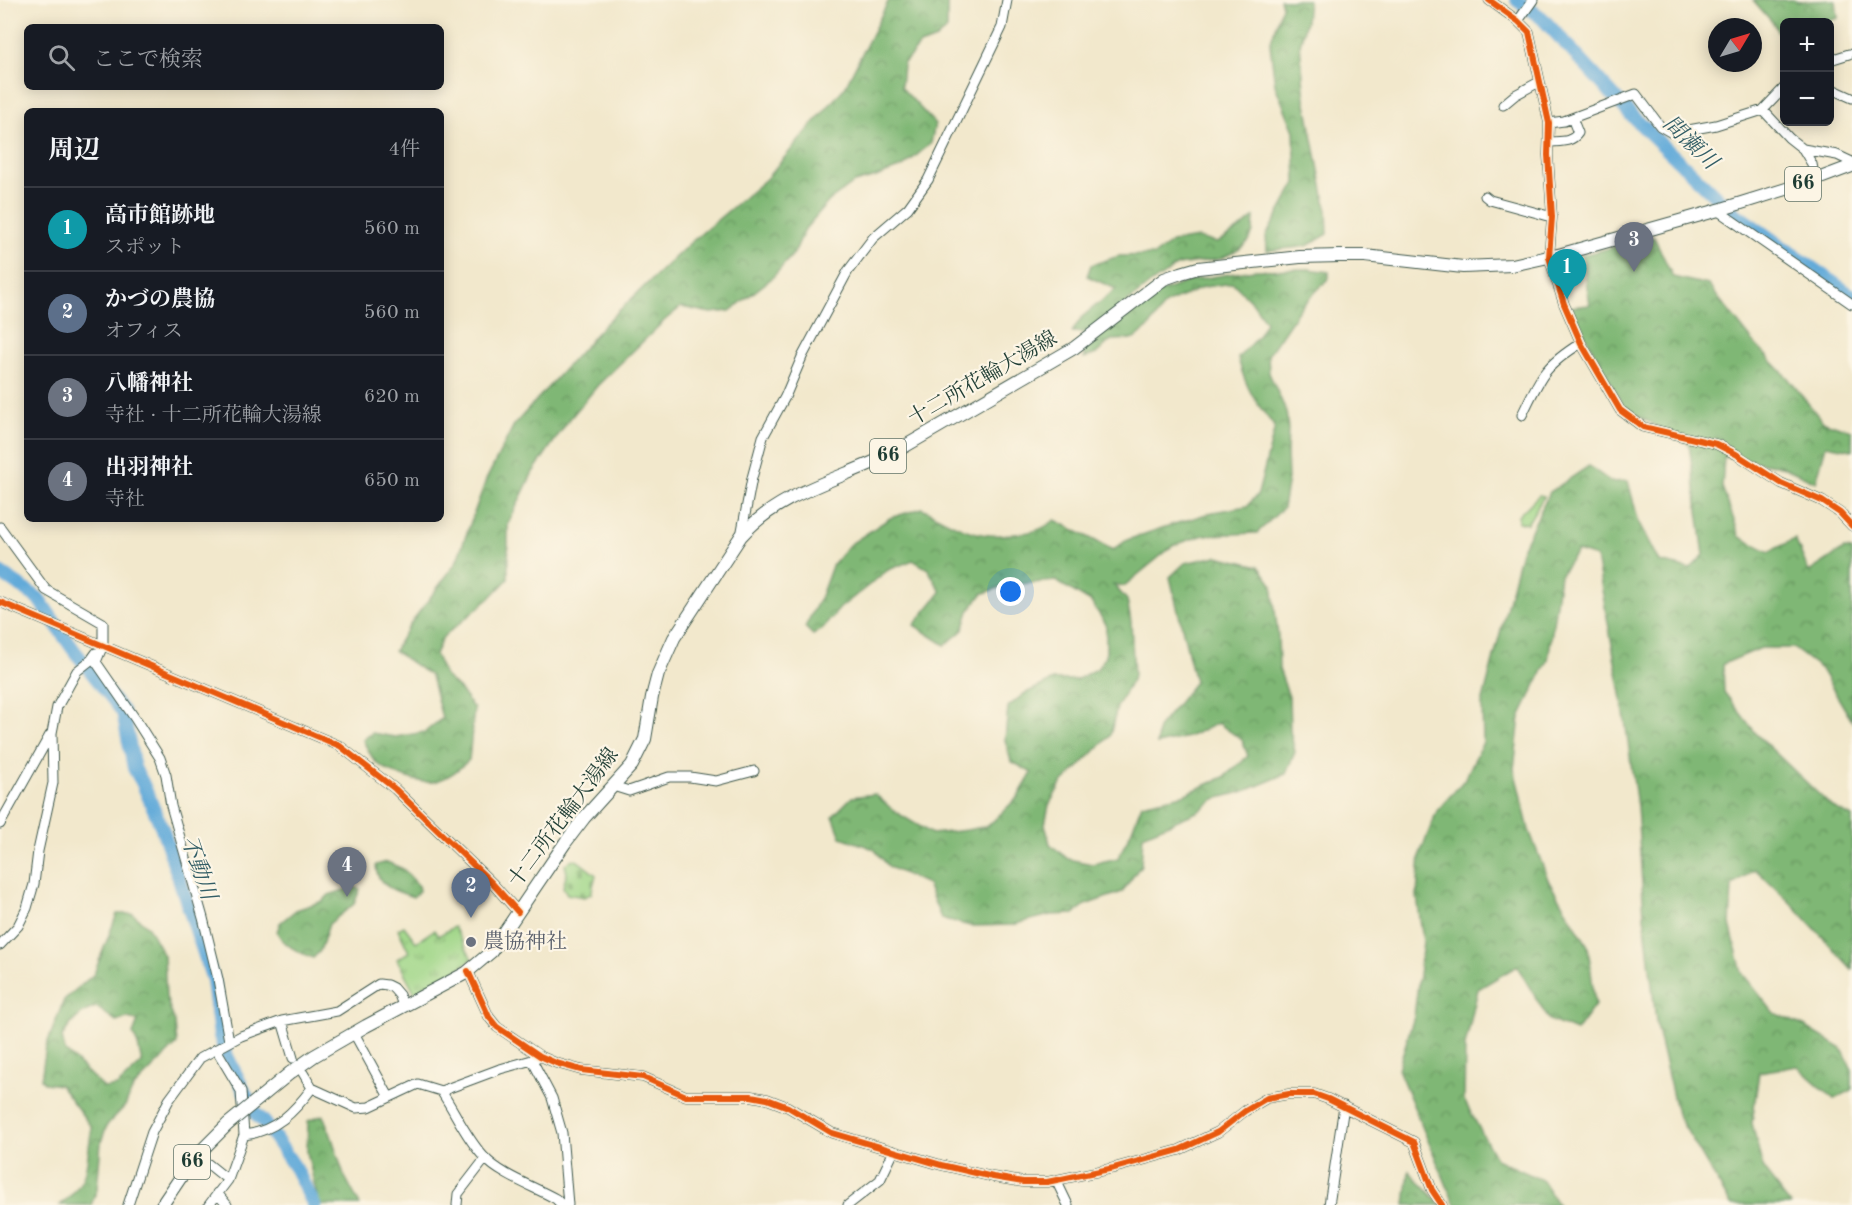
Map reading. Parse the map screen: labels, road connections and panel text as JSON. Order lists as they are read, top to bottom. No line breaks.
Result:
{"streets":{"main road":["66","十二所花輪大湯線"]},"water":["間瀬川","不動川"],"places":["農協神社"],"north":"top right","page":{"map_buttons":["+","−"],"search":"ここで検索","heading":["周辺","4件"],"list":[{"mark":"1","name":"高市館跡地","note":"スポット","value":"560 m"},{"mark":"2","name":"かづの農協","note":"オフィス","value":"560 m"},{"mark":"3","name":"八幡神社","note":"寺社 · 十二所花輪大湯線","value":"620 m"},{"mark":"4","name":"出羽神社","note":"寺社","value":"650 m"}],"pins":["3","1","4","2"]}}
